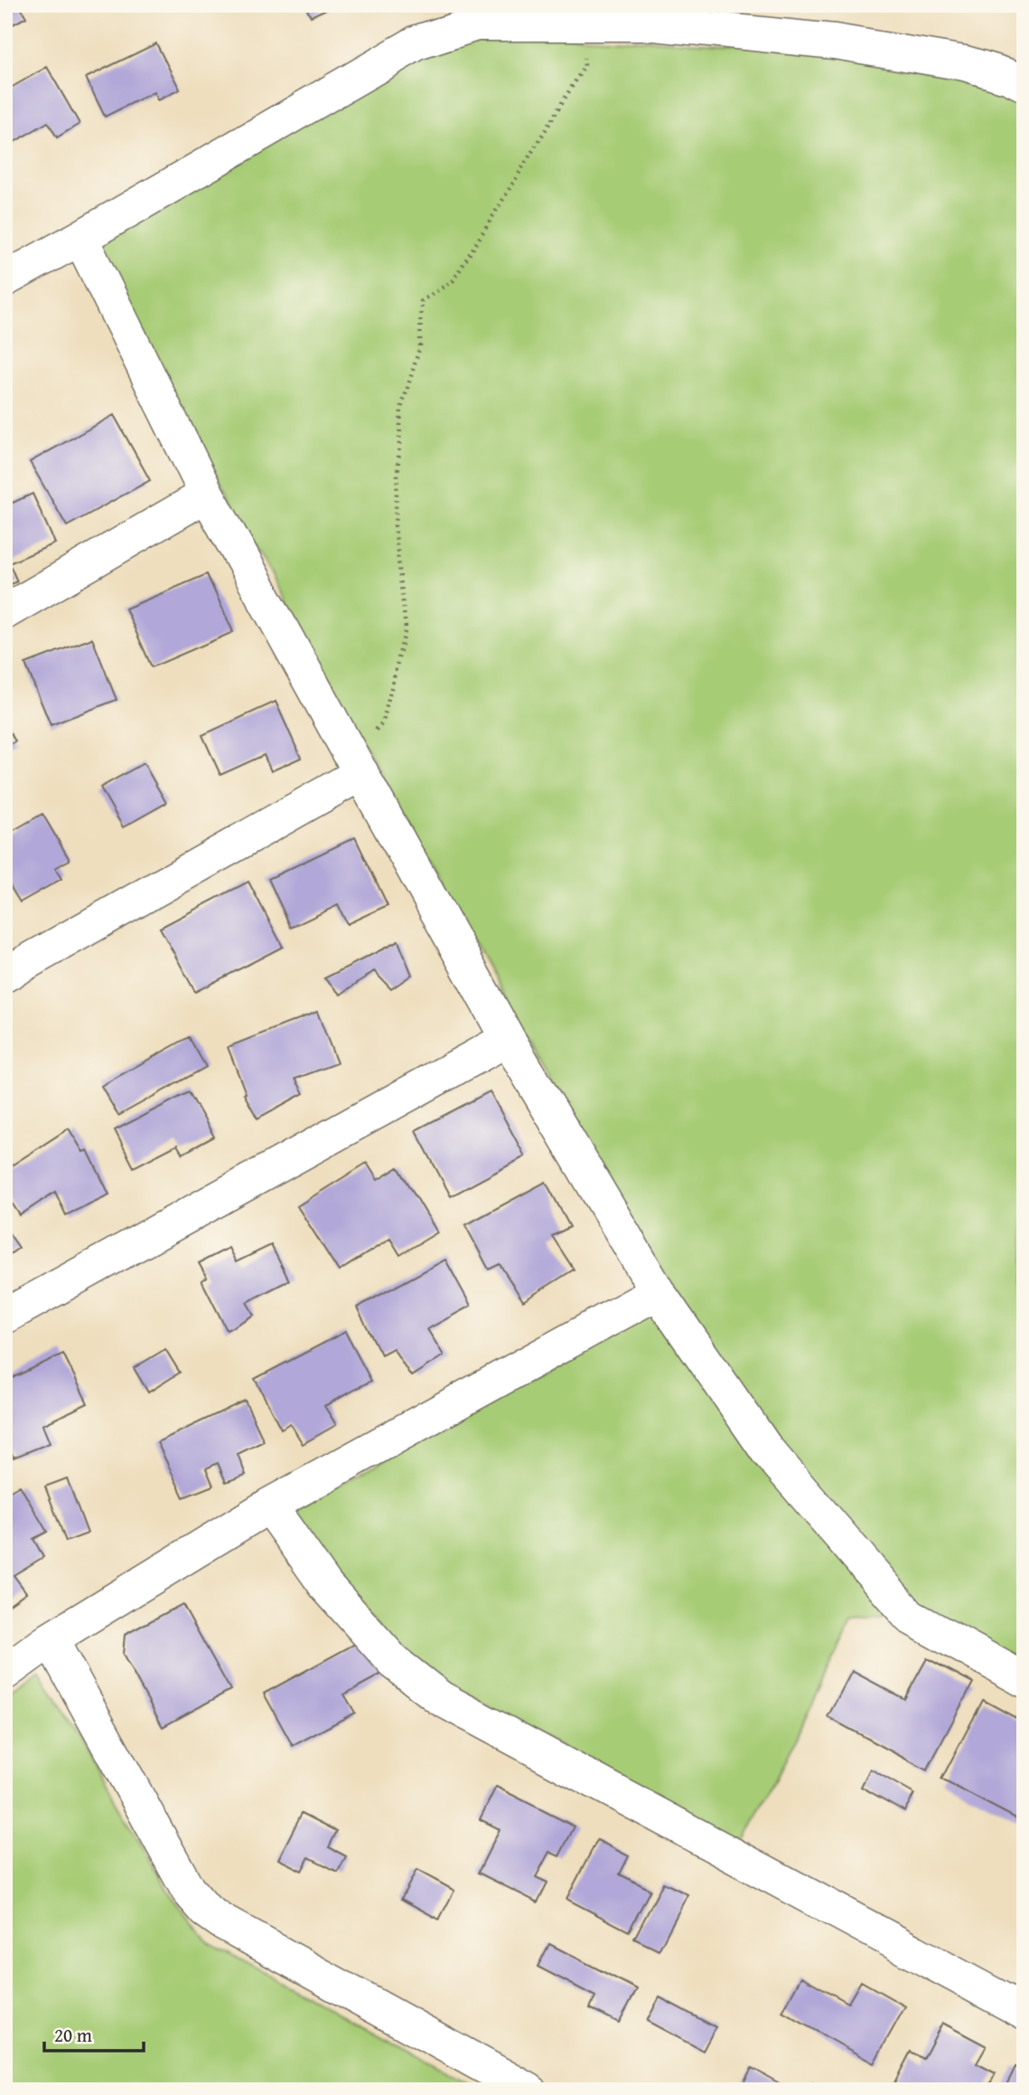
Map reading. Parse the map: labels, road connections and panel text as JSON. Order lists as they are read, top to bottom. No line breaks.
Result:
{"scale_bar":"20 m"}
